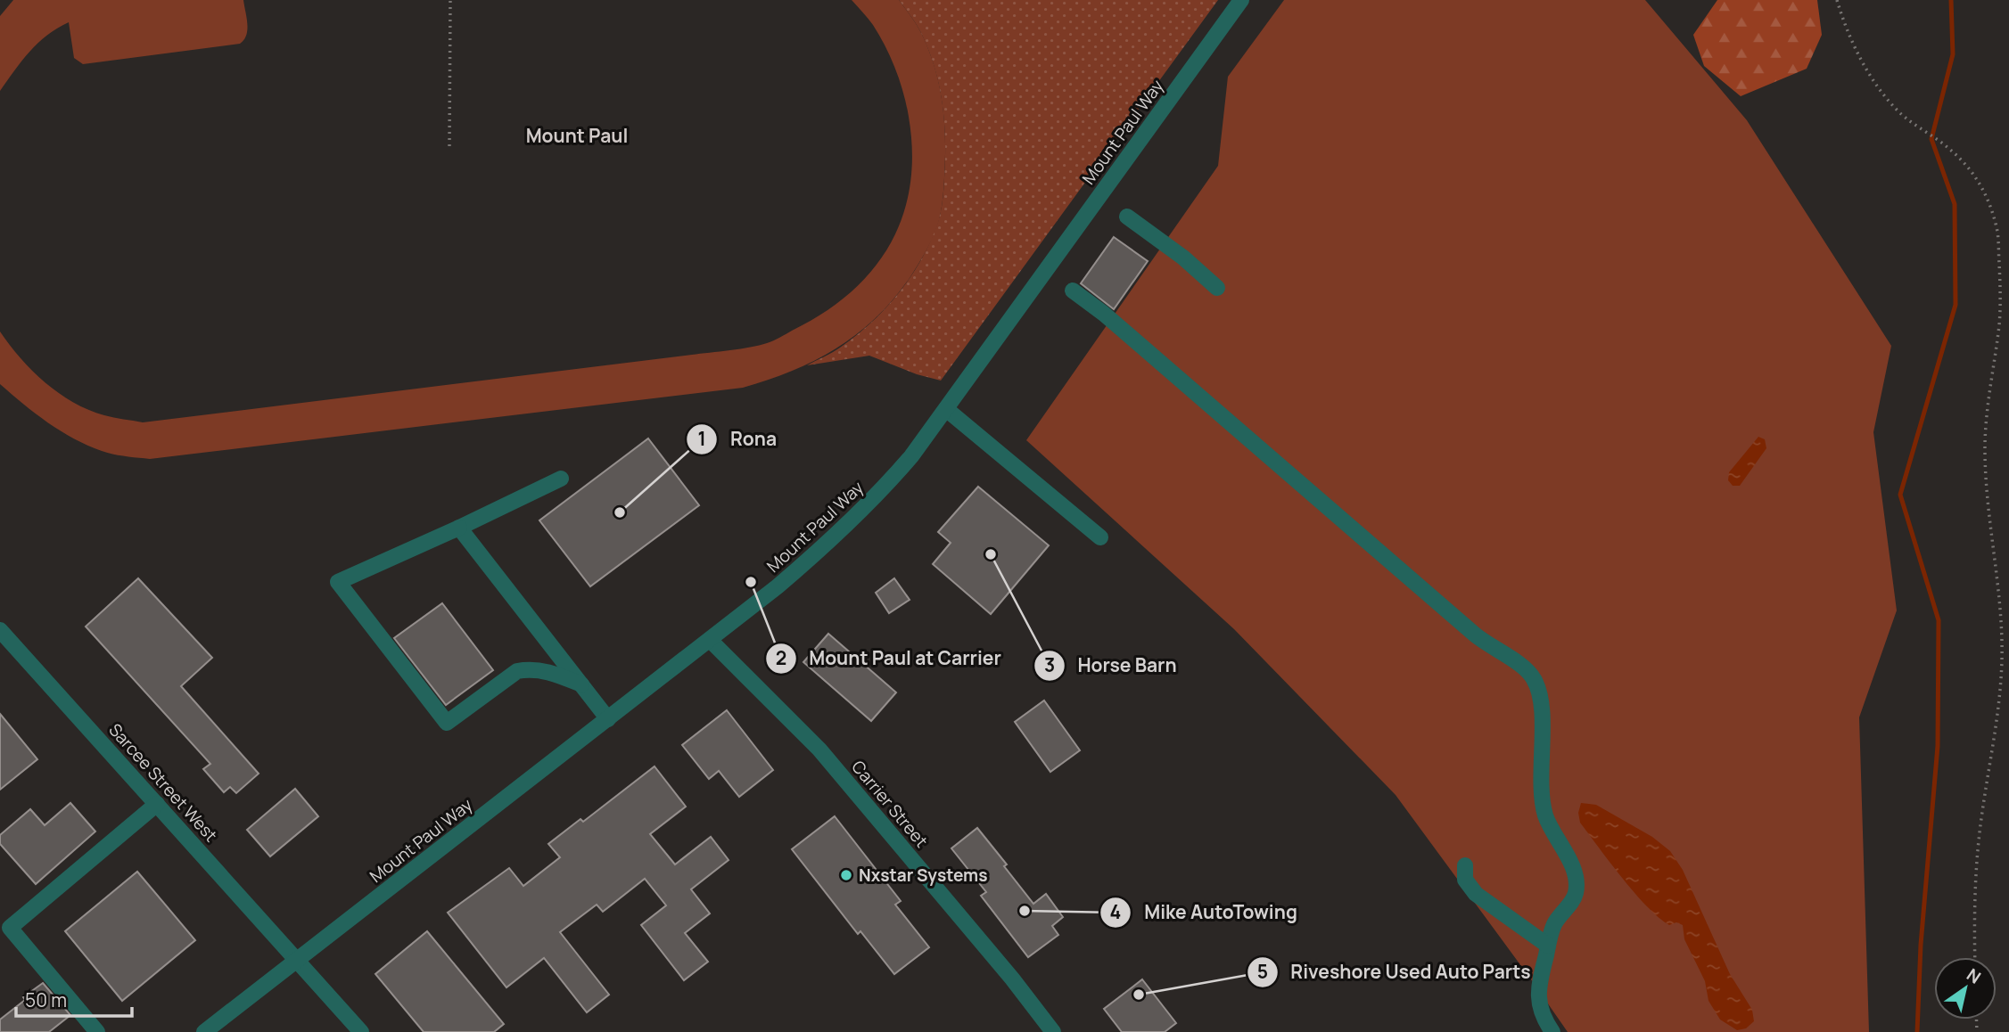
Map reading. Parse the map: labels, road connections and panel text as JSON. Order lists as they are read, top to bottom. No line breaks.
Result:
{"streets":{"street":["Mount Paul Way","Sarcee Street West","Carrier Street"]},"crossings":[["Mount Paul Way","Sarcee Street West"],["Mount Paul Way","Carrier Street"]],"districts":["Mount Paul"],"places":["Rona","Horse Barn","Mount Paul at Carrier","Nxstar Systems","Mike AutoTowing","Riveshore Used Auto Parts"],"scale_bar":"50 m","north":"top right"}
